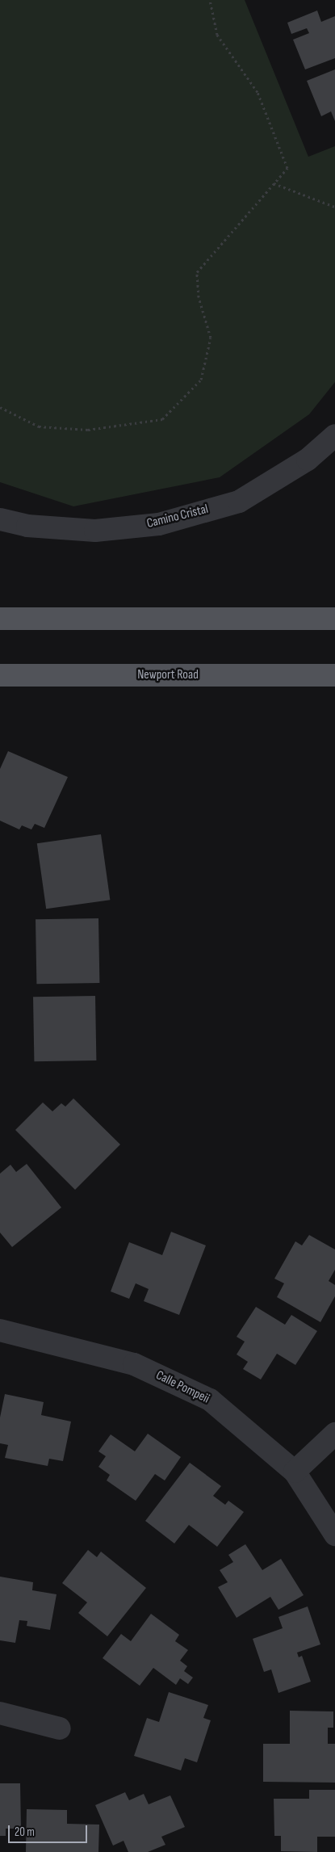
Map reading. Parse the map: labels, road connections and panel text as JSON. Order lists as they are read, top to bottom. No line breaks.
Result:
{"streets":{"main road":["Newport Road"],"street":["Camino Cristal","Calle Pompeii"]},"scale_bar":"20 m"}
